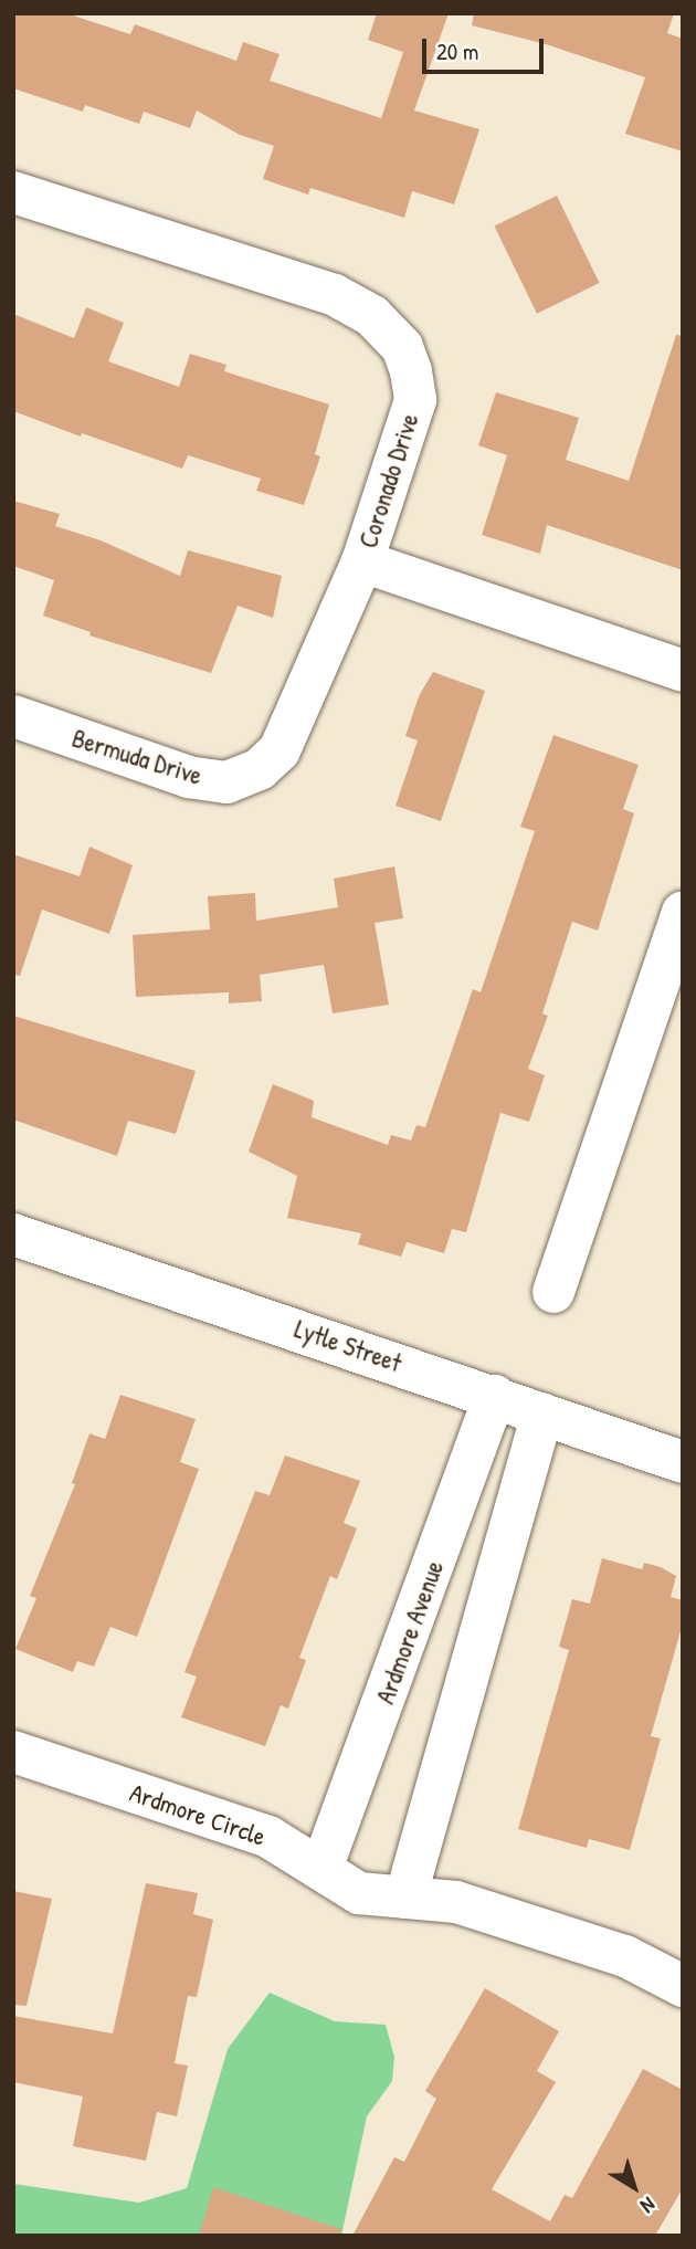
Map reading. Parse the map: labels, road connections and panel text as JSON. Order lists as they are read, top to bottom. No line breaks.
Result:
{"streets":{"street":["Coronado Drive","Bermuda Drive","Lytle Street","Ardmore Avenue","Ardmore Circle"]},"crossings":[["Coronado Drive","Bermuda Drive"],["Lytle Street","Ardmore Avenue"],["Ardmore Avenue","Ardmore Circle"]],"scale_bar":"20 m","north":"bottom right"}
